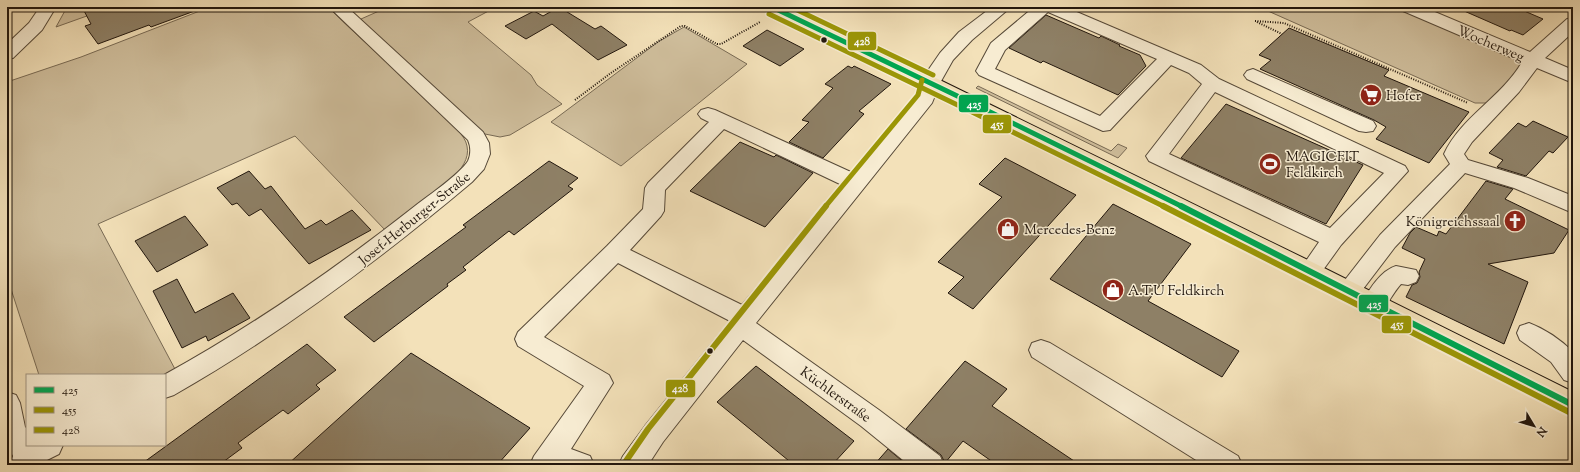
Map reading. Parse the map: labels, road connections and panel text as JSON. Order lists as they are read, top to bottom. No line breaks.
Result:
{"streets":{"street":["Wocherweg","Josef-Herburger-Straße","Küchlerstraße"]},"places":{"supermarket":["Hofer"],"sports":["MAGICFIT Feldkirch"],"church":["Königreichssaal"],"shop":["Mercedes-Benz","A.T.U Feldkirch"]},"lines":["transit line 425","transit line 428","transit line 455"],"legend":["425","455","428"],"north":"bottom right"}
